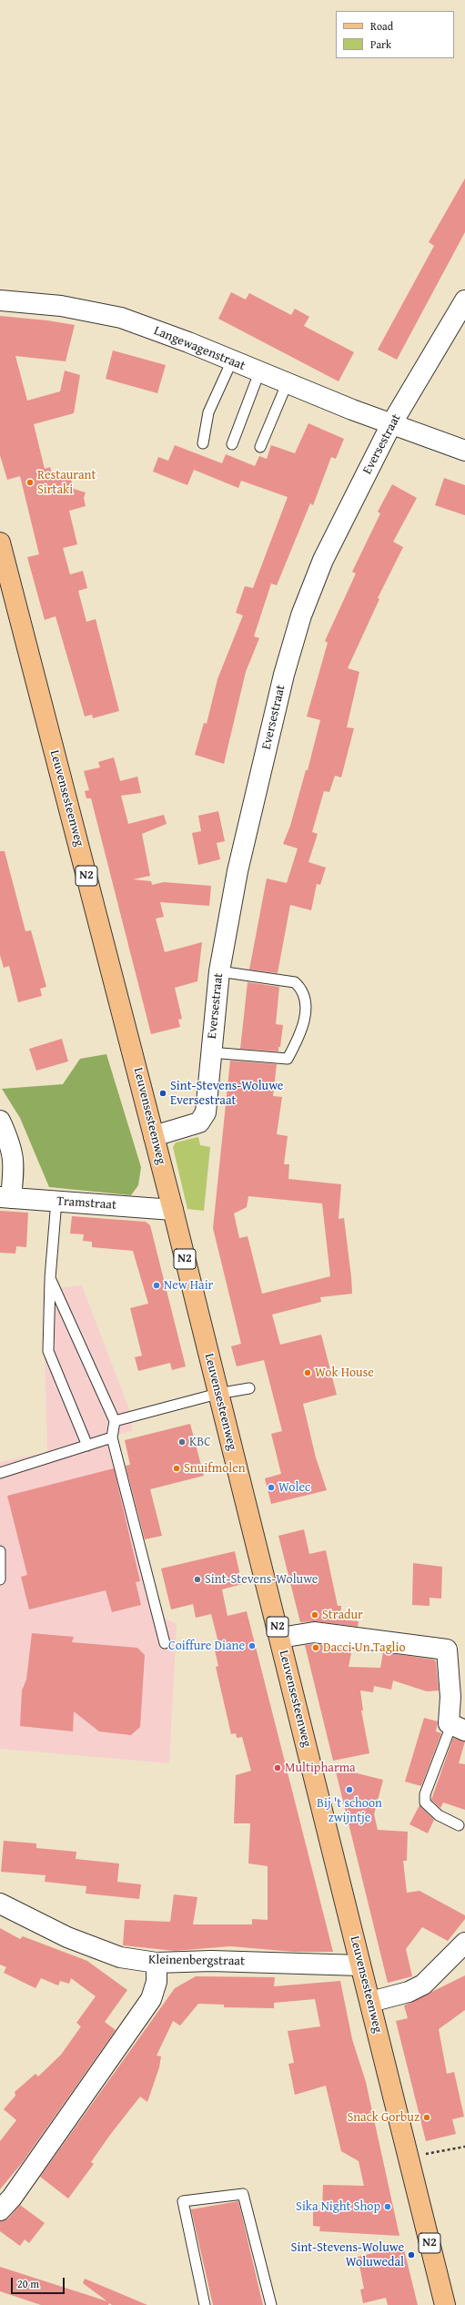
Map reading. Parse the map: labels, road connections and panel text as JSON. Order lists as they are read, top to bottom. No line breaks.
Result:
{"streets":{"main road":["Leuvensesteenweg","N2"],"street":["Langewagenstraat","Eversestraat","Tramstraat","Kleinenbergstraat"]},"crossings":[["Langewagenstraat","Eversestraat"],["Eversestraat","Leuvensesteenweg"],["Leuvensesteenweg","Tramstraat"],["Leuvensesteenweg","Kleinenbergstraat"]],"places":["Restaurant Sirtaki","Sint-Stevens-Woluwe Eversestraat","New Hair","Wok House","KBC","Snuifmolen","Wolec","Sint-Stevens-Woluwe","Stradur","Coiffure Diane","Dacci Un Taglio","Multipharma","Bij 't schoon zwijntje","Snack Gorbuz","Sika Night Shop","Sint-Stevens-Woluwe Woluwedal"],"legend":["Road","Park"],"scale_bar":"20 m"}
